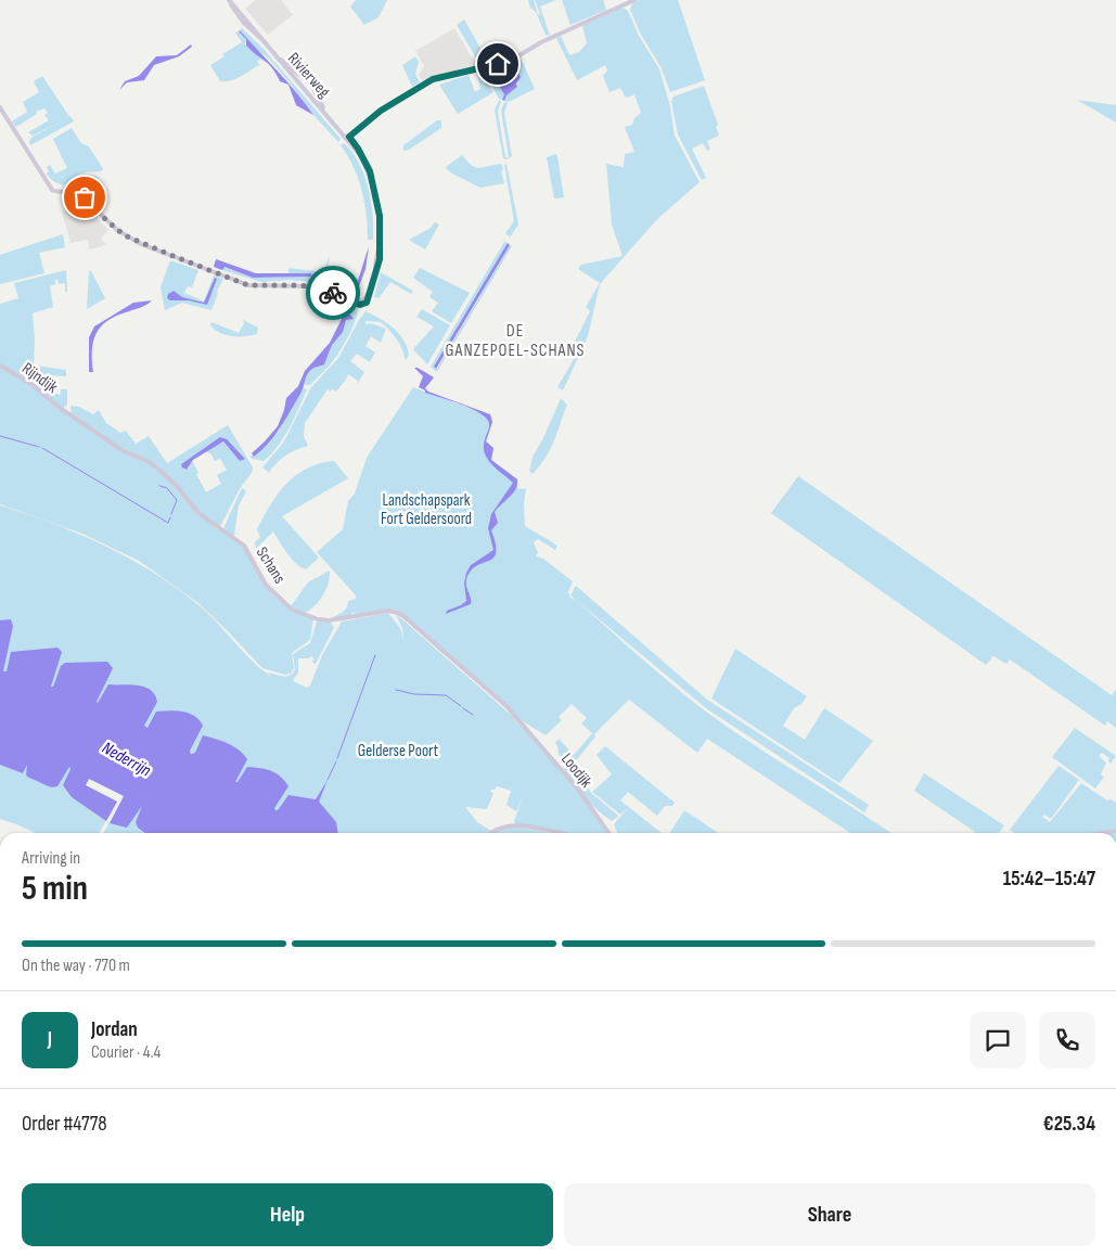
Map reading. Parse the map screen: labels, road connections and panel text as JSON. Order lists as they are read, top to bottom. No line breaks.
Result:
{"streets":{"street":["Rivierweg","Rijndijk","Schans","Loodijk"]},"crossings":[["Rijndijk","Schans"],["Schans","Loodijk"]],"districts":["DE GANZEPOEL-SCHANS"],"water":["Nederrijn"],"parks":["Landschapspark Fort Geldersoord","Gelderse Poort"],"page":{"heading":["5 min","Arriving in","15:42–15:47"],"panel":["Jordan","Courier · 4.4","Order #4778","€25.34"],"bar":"On the way · 770 m","round":"J","buttons":["Help","Share"]}}
